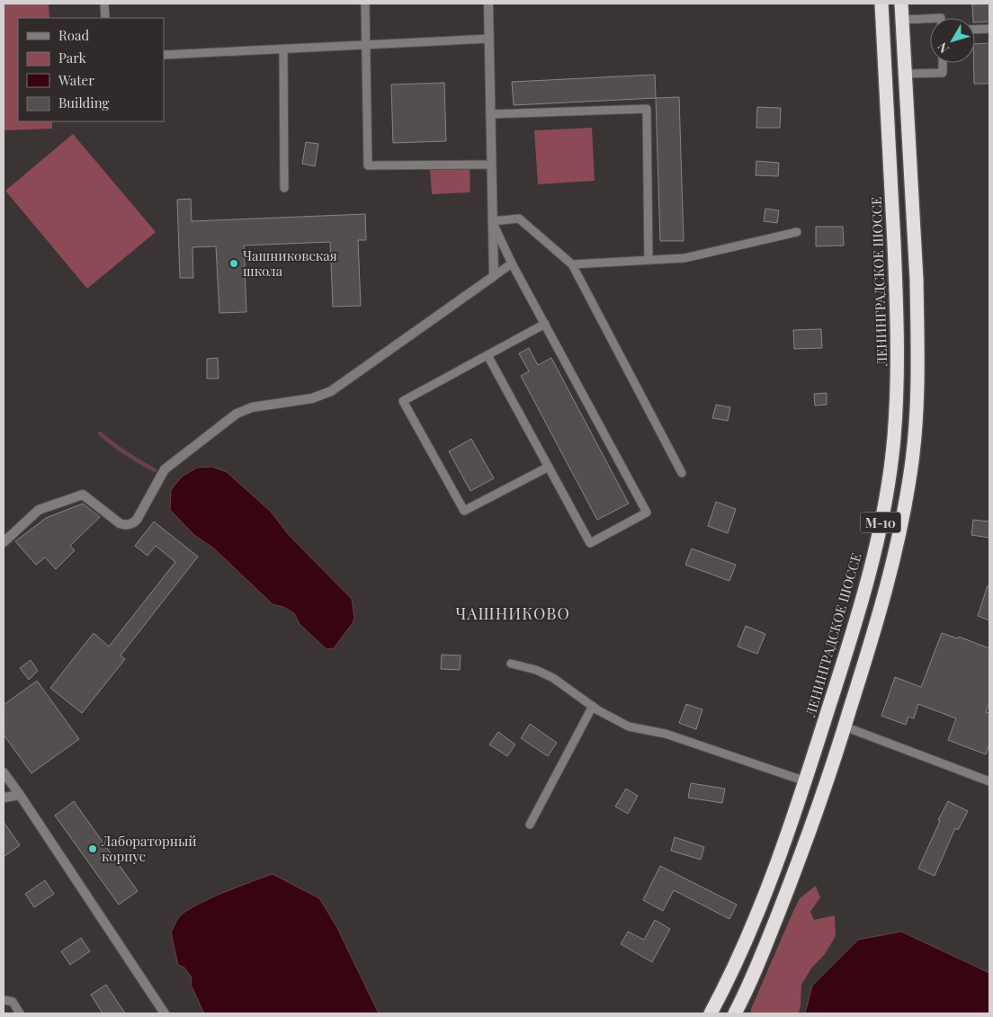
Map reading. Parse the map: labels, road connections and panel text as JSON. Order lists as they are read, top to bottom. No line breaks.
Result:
{"streets":{"highway":["ЛЕНИНГРАДСКОЕ ШОССЕ","М-10"]},"districts":["ЧАШНИКОВО"],"places":["Чашниковская школа","Лабораторный корпус"],"legend":["Road","Park","Water","Building"],"north":"bottom left"}
